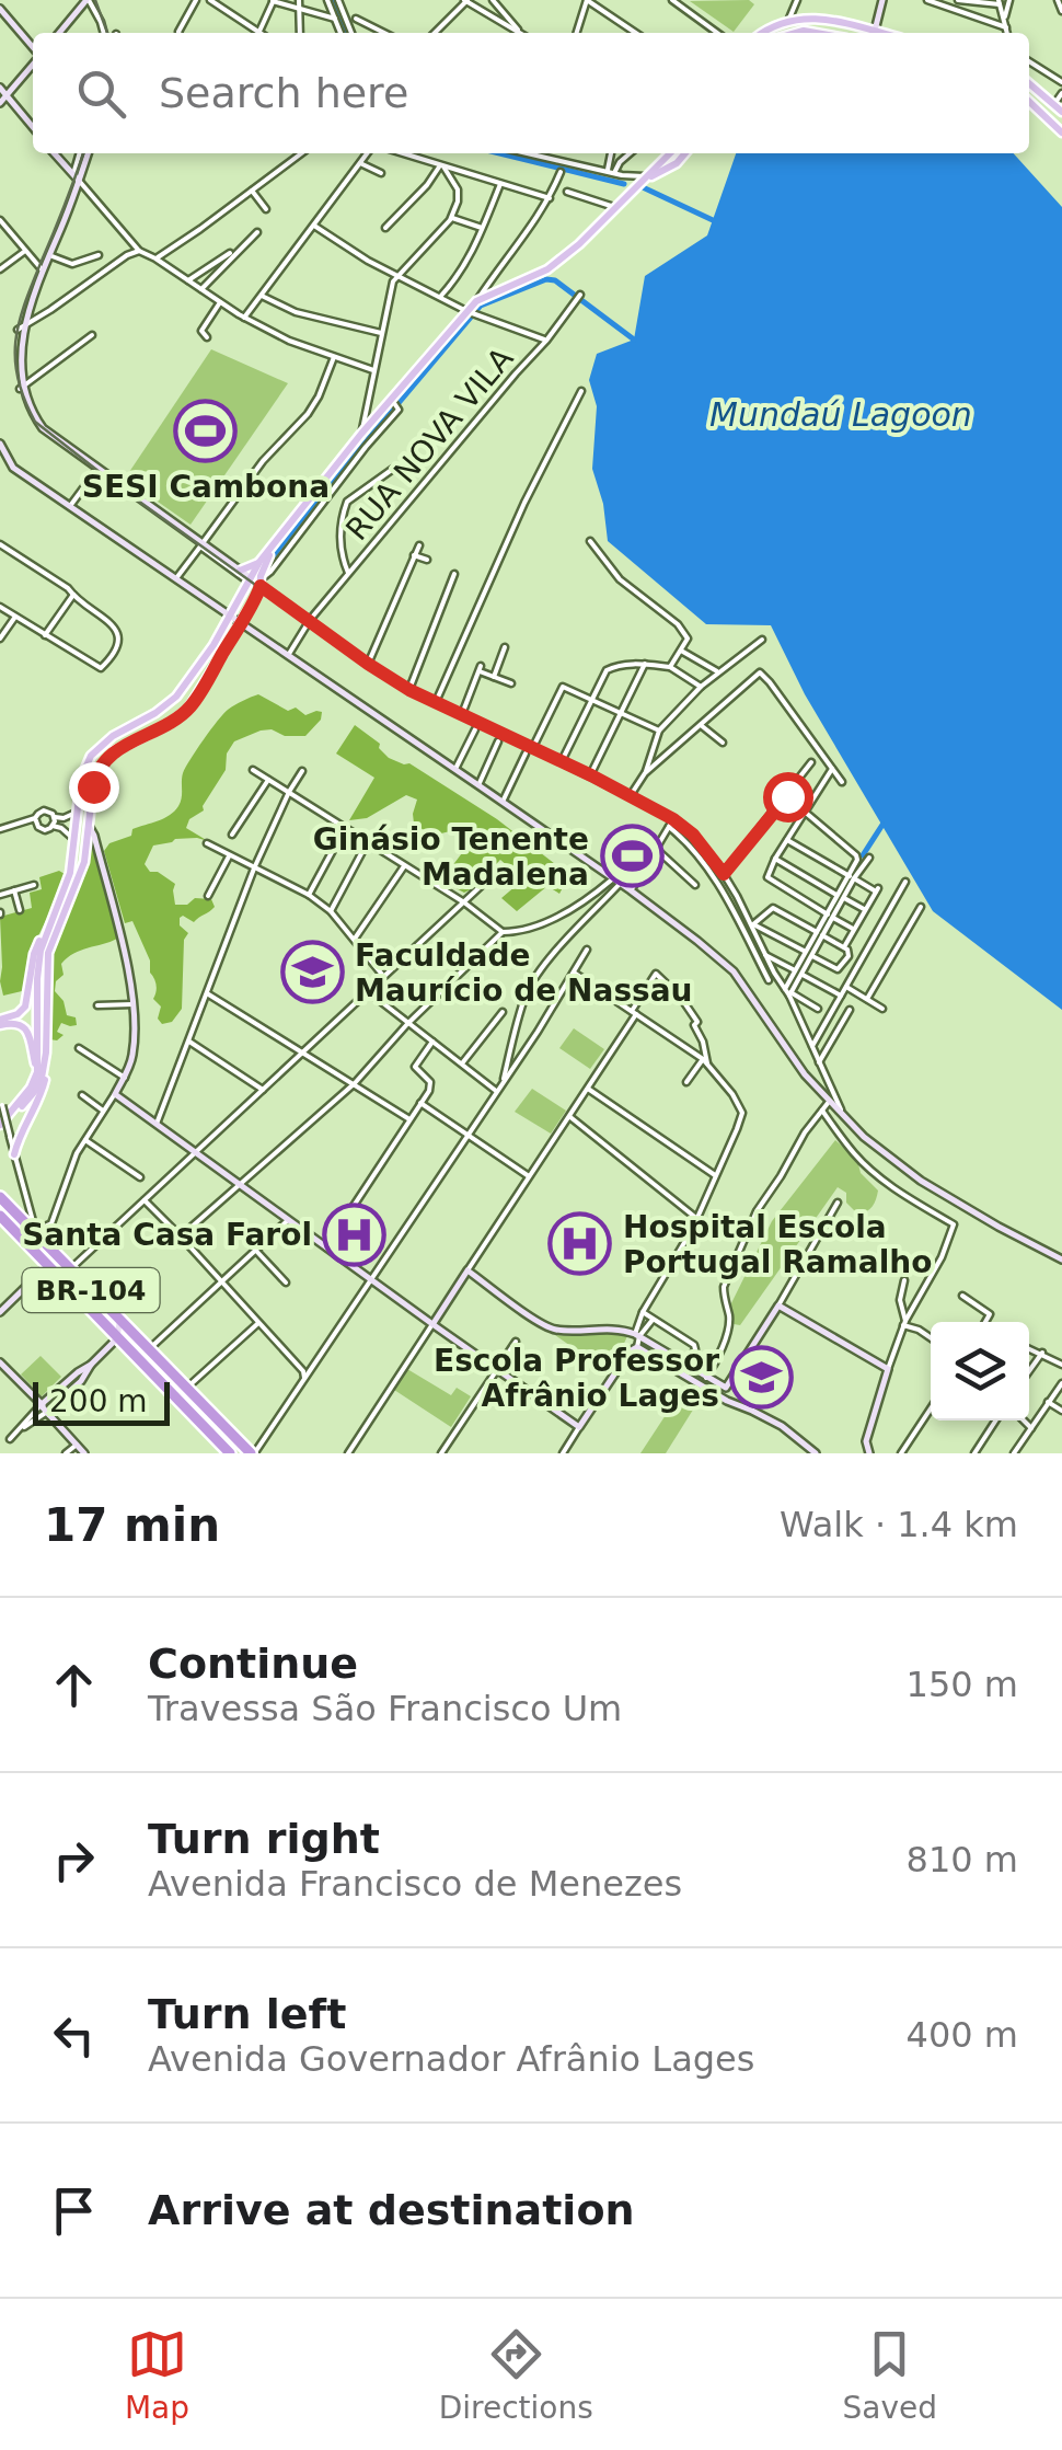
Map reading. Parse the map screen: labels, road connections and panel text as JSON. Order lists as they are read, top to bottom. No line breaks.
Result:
{"streets":{"highway":["BR-104"],"street":["RUA NOVA VILA"]},"water":["Mundaú Lagoon"],"places":{"sports":["SESI Cambona","Ginásio Tenente Madalena"],"school or university":["Faculdade Maurício de Nassau","Escola Professor Afrânio Lages"],"hospital":["Santa Casa Farol","Hospital Escola Portugal Ramalho"]},"scale_bar":"200 m","page":{"search":"Search here","scale":"200 m","heading":["17 min","Walk · 1.4 km"],"list":[["Continue","Travessa São Francisco Um","150 m"],["Turn right","Avenida Francisco de Menezes","810 m"],["Turn left","Avenida Governador Afrânio Lages","400 m"],"Arrive at destination"],"nav":["Map","Directions","Saved"]}}
